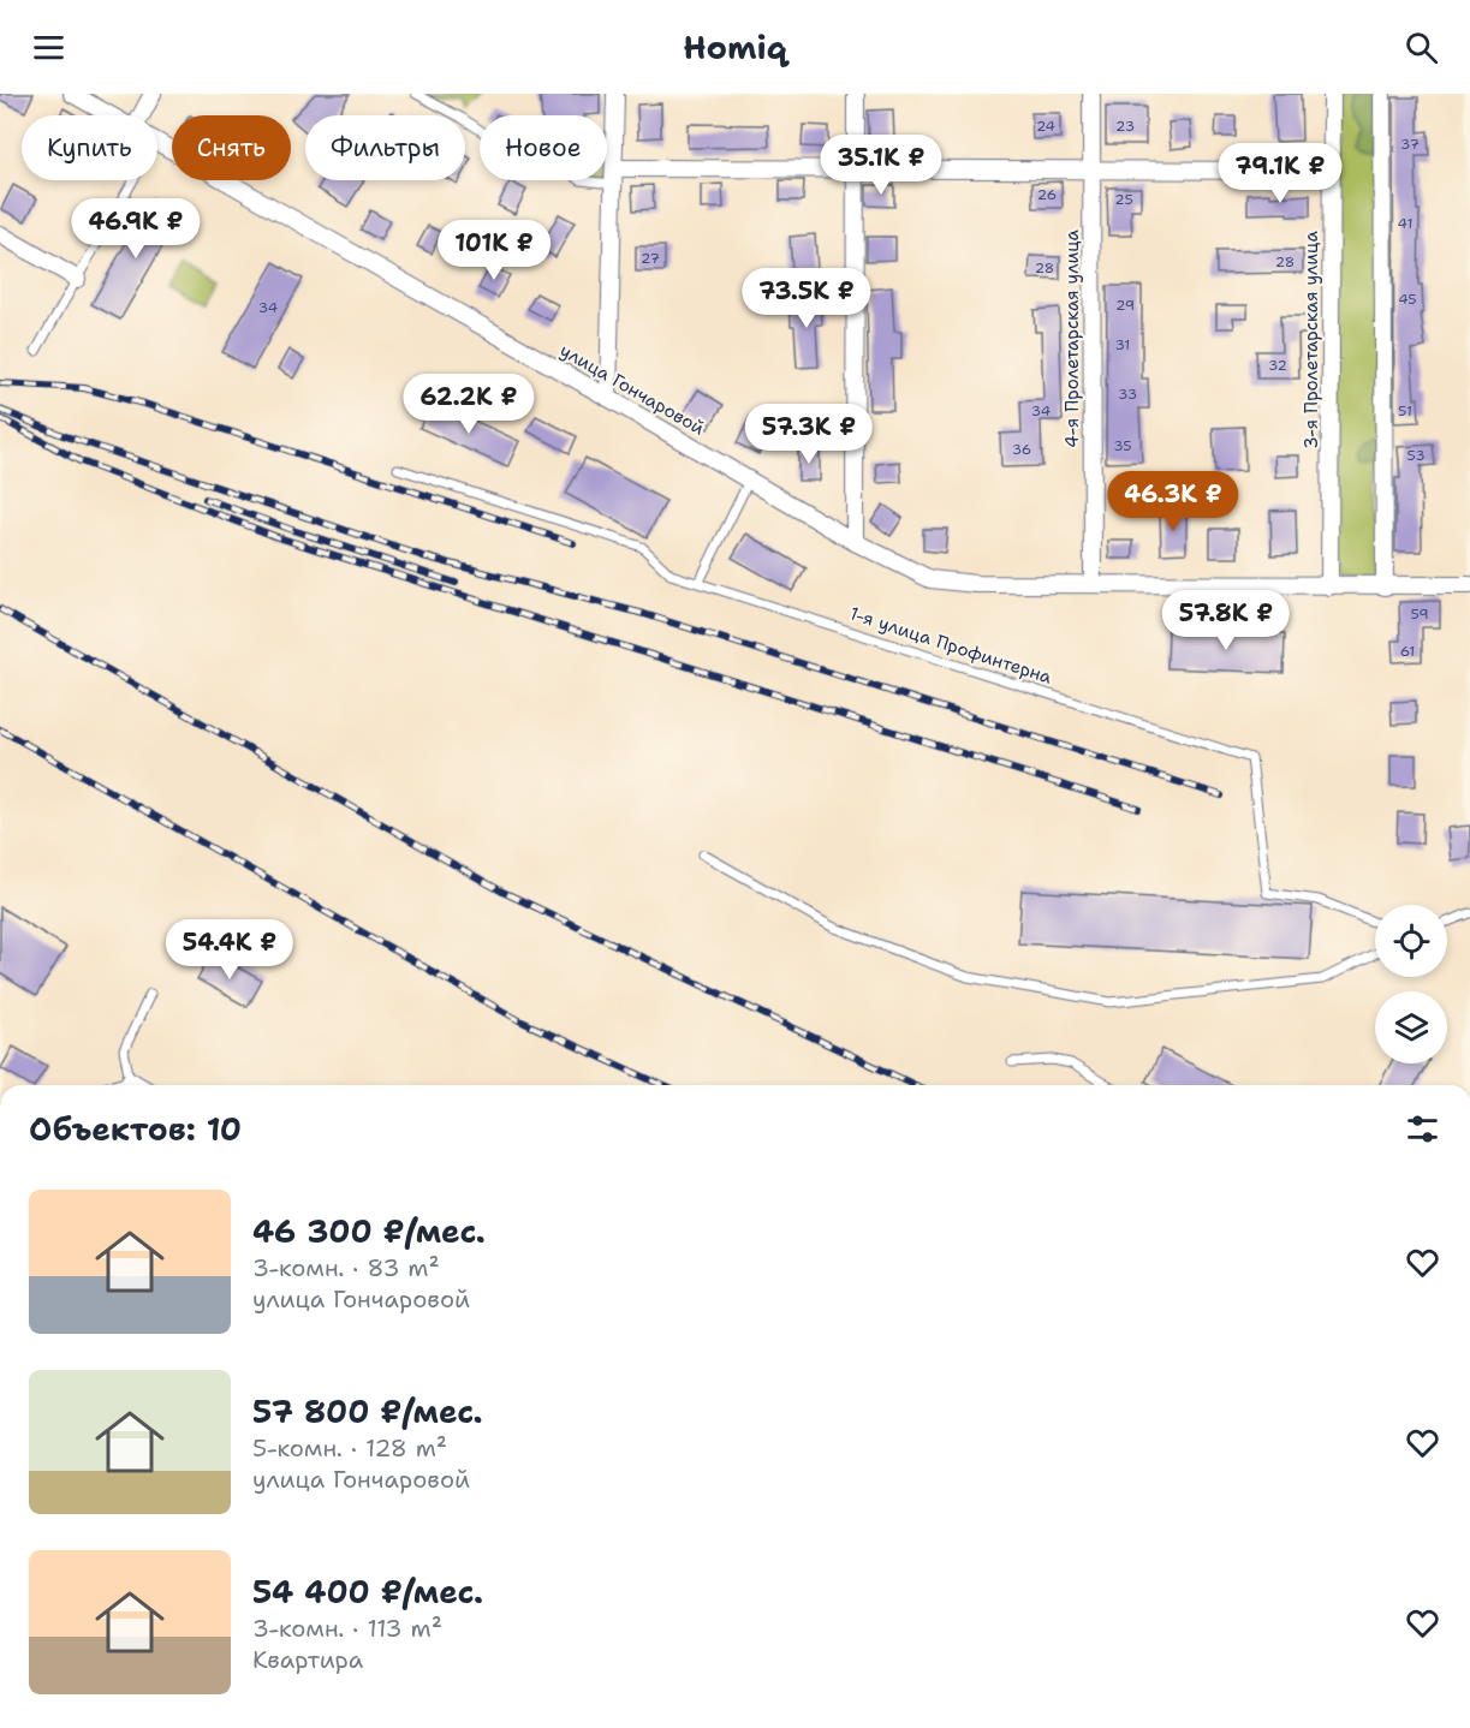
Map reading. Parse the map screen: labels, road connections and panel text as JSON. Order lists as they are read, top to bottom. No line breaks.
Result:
{"streets":{"street":["4-я Пролетарская улица","3-я Пролетарская улица","улица Гончаровой"],"lane":["1-я улица Профинтерна"]},"crossings":[["4-я Пролетарская улица","улица Гончаровой"],["3-я Пролетарская улица","улица Гончаровой"]],"house_numbers":["24","23","37","26","25","41","27","28","28","45","29","34","31","32","33","34","51","35","36","53","59","61"],"page":{"header":"Homiq","chip":["Купить","Снять","Фильтры","Новое"],"price":["35.1K ₽","79.1K ₽","46.9K ₽","101K ₽","73.5K ₽","62.2K ₽","57.3K ₽","46.3K ₽","57.8K ₽","54.4K ₽"],"heading":"Объектов: 10","list":[{"name":"46 300 ₽/мес.","note":"3-комн. · 83 m² · улица Гончаровой"},{"name":"57 800 ₽/мес.","note":"5-комн. · 128 m² · улица Гончаровой"},{"name":"54 400 ₽/мес.","note":"3-комн. · 113 m² · Квартира"}]}}
